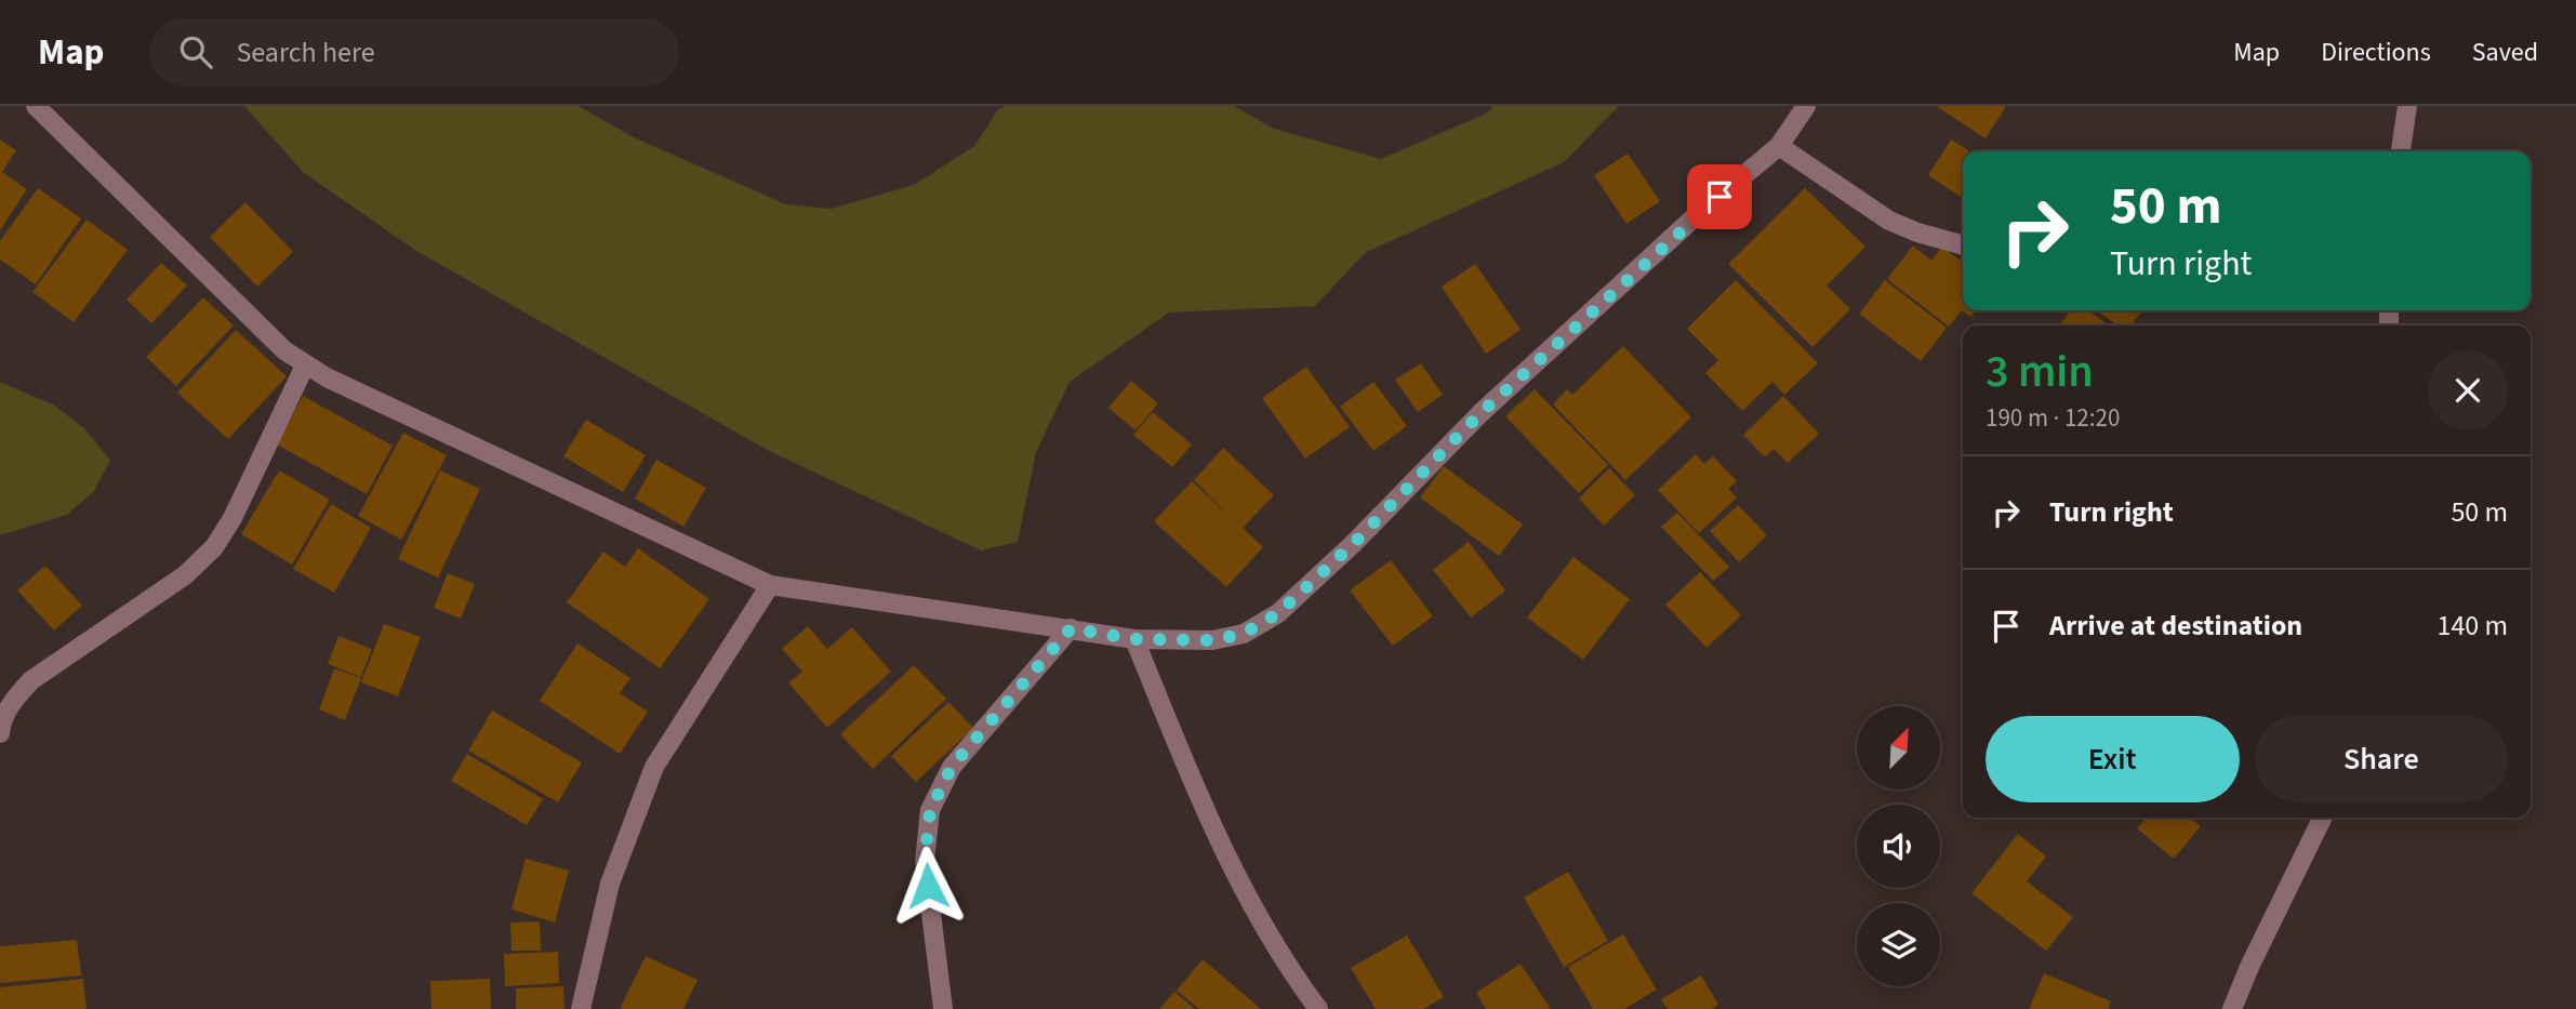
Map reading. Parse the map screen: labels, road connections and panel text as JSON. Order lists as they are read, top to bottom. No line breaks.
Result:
{"north":"top right","page":{"header":"Map","search":"Search here","nav":["Map","Directions","Saved"],"turn":["50 m","Turn right"],"heading":["3 min","190 m · 12:20"],"list":[{"name":"Turn right","value":"50 m"},{"name":"Arrive at destination","value":"140 m"}],"buttons":["Exit","Share"]}}
